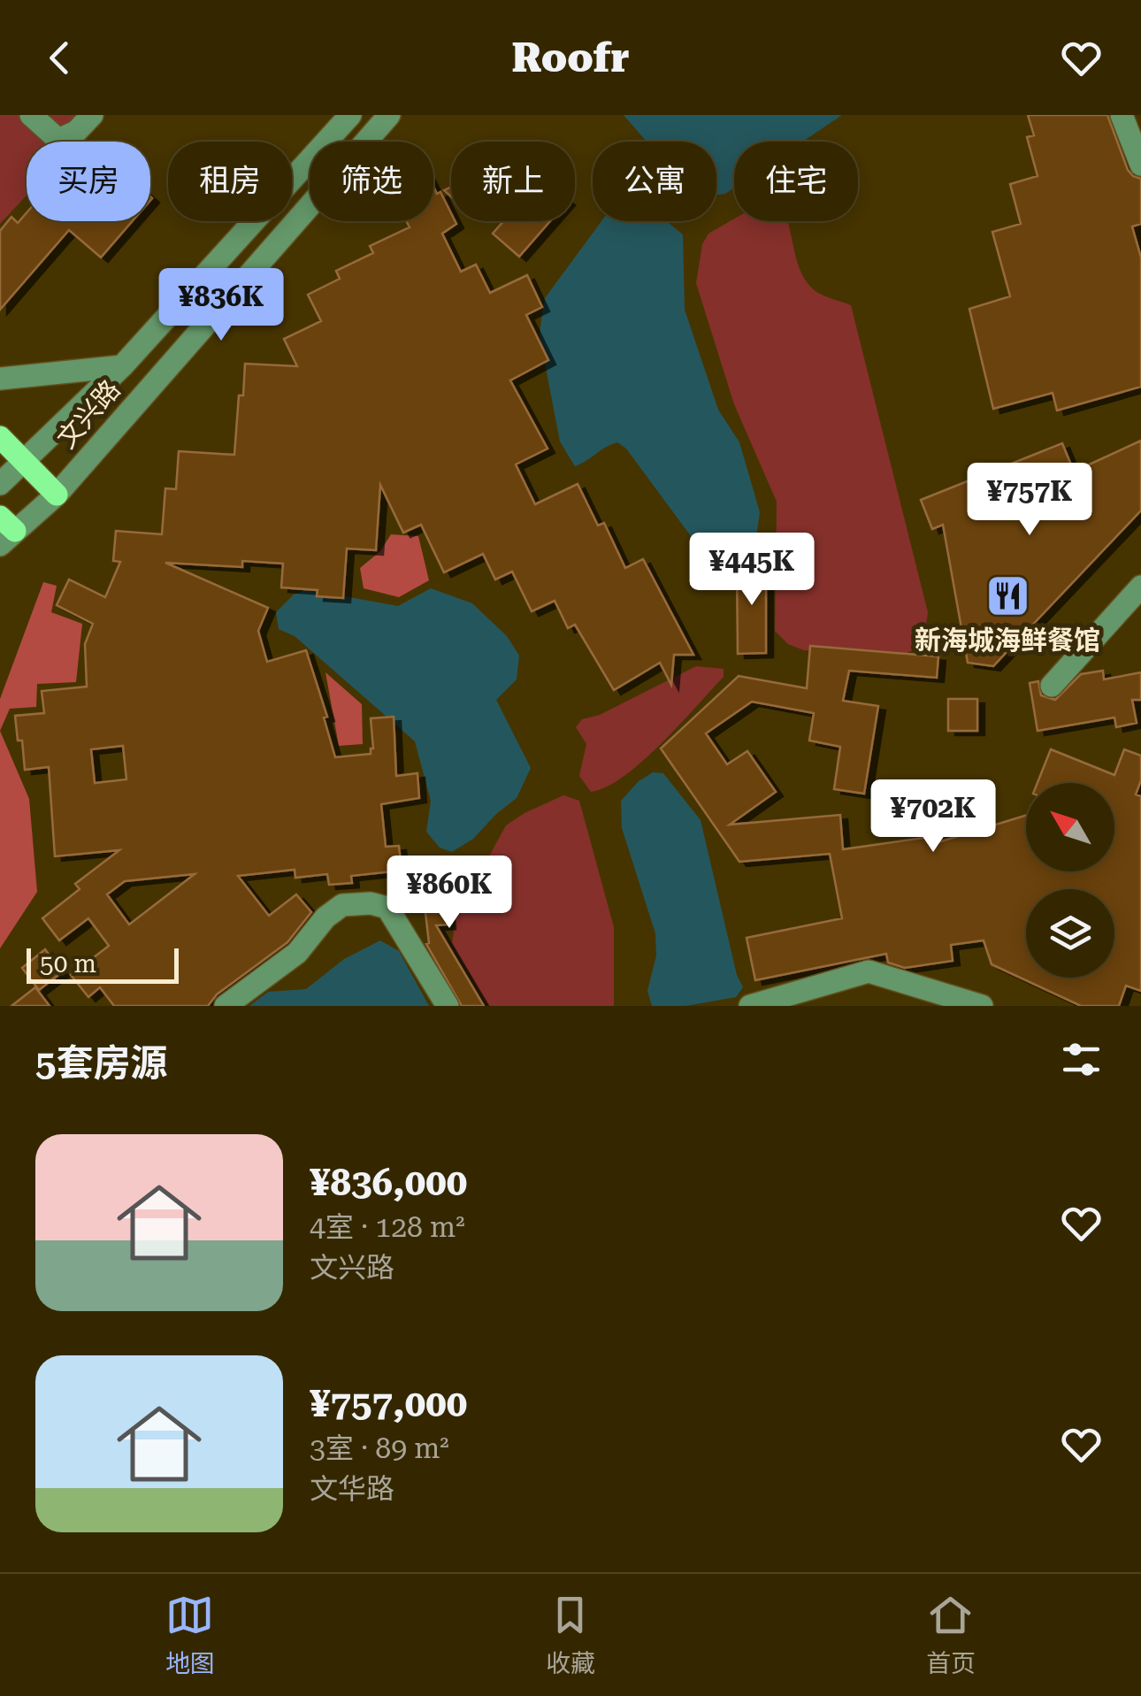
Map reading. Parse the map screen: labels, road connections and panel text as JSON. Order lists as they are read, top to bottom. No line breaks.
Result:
{"streets":{"street":["文兴路"]},"places":{"restaurant":["新海城海鲜餐馆"]},"scale_bar":"50 m","north":"top left","page":{"header":"Roofr","chip":["买房","租房","筛选","新上","公寓","住宅"],"price":["¥836K","¥757K","¥445K","¥702K","¥860K"],"scale":"50 m","heading":"5套房源","list":[{"name":"¥836,000","note":"4室 · 128 m² · 文兴路"},{"name":"¥757,000","note":"3室 · 89 m² · 文华路"}],"tabs":["地图","收藏","首页"]}}
